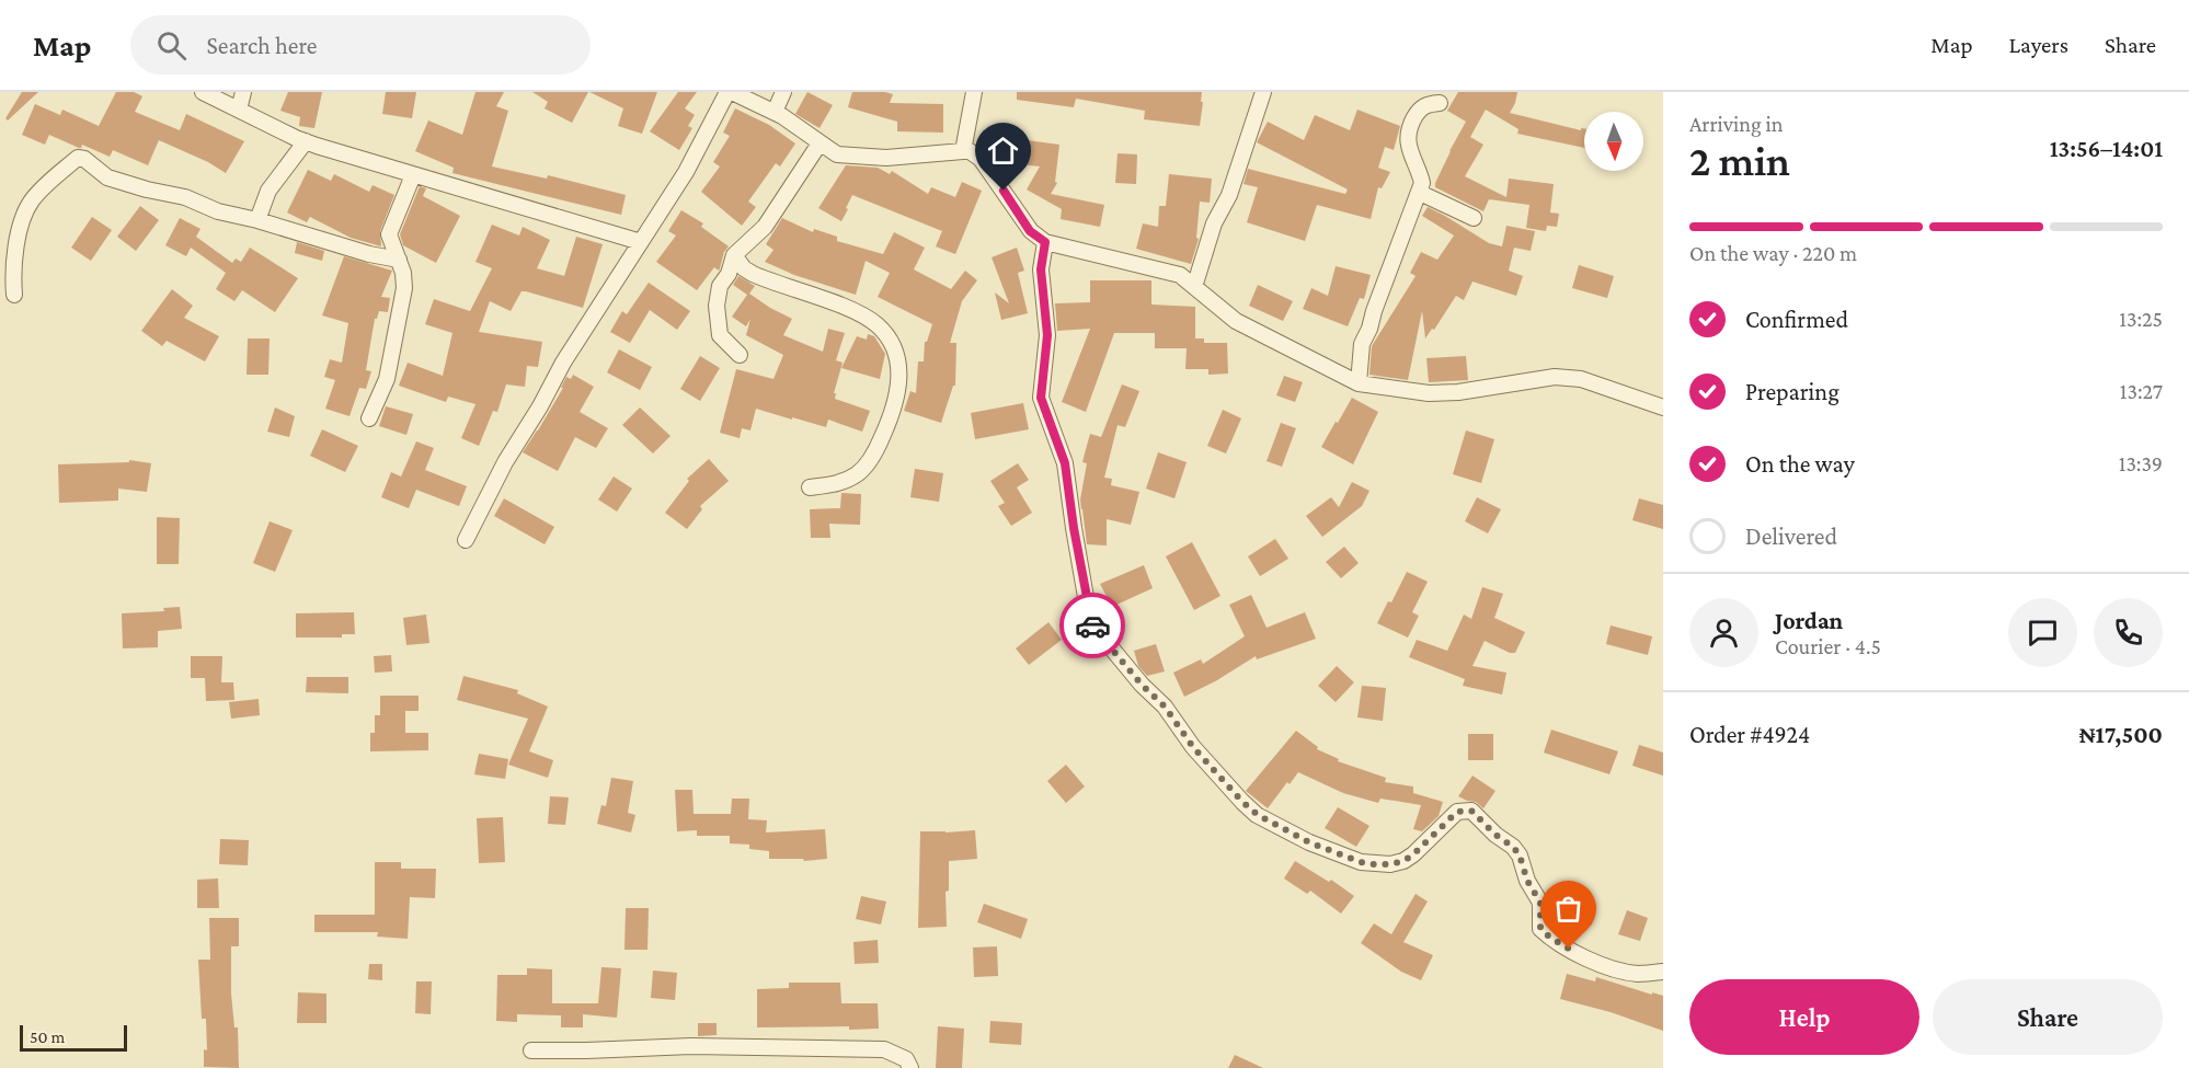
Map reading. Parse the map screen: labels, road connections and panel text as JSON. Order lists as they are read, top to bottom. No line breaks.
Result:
{"scale_bar":"50 m","north":"bottom","page":{"header":"Map","search":"Search here","nav":["Map","Layers","Share"],"heading":["2 min","Arriving in","13:56–14:01"],"panel":["Jordan","Courier · 4.5","Order #4924","₦17,500"],"bar":"On the way · 220 m","list":[["Confirmed","13:25"],["Preparing","13:27"],["On the way","13:39"],"Delivered"],"buttons":["Help","Share"],"scale":"50 m"}}
